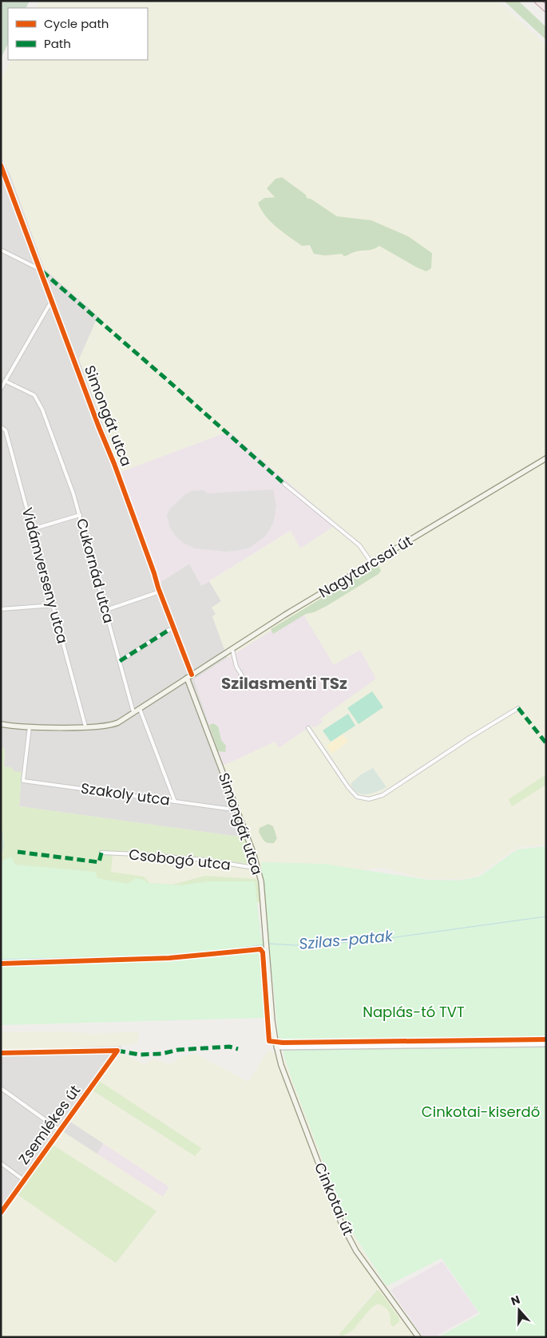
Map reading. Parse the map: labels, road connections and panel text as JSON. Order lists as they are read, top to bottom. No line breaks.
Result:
{"streets":{"main road":["Simongát utca","Nagytarcsai út","Cinkotai út"],"street":["Cukornád utca","Vidámverseny utca","Szakoly utca","Csobogó utca","Zsemlékes út"]},"crossings":[["Simongát utca","Nagytarcsai út"],["Simongát utca","Csobogó utca"],["Simongát utca","Cinkotai út"],["Nagytarcsai út","Cukornád utca"],["Nagytarcsai út","Vidámverseny utca"],["Nagytarcsai út","Szakoly utca"]],"districts":["Szilasmenti TSz"],"water":["Szilas-patak"],"parks":["Naplás-tó TVT","Cinkotai-kiserdő"],"legend":["Cycle path","Path"],"north":"top"}
